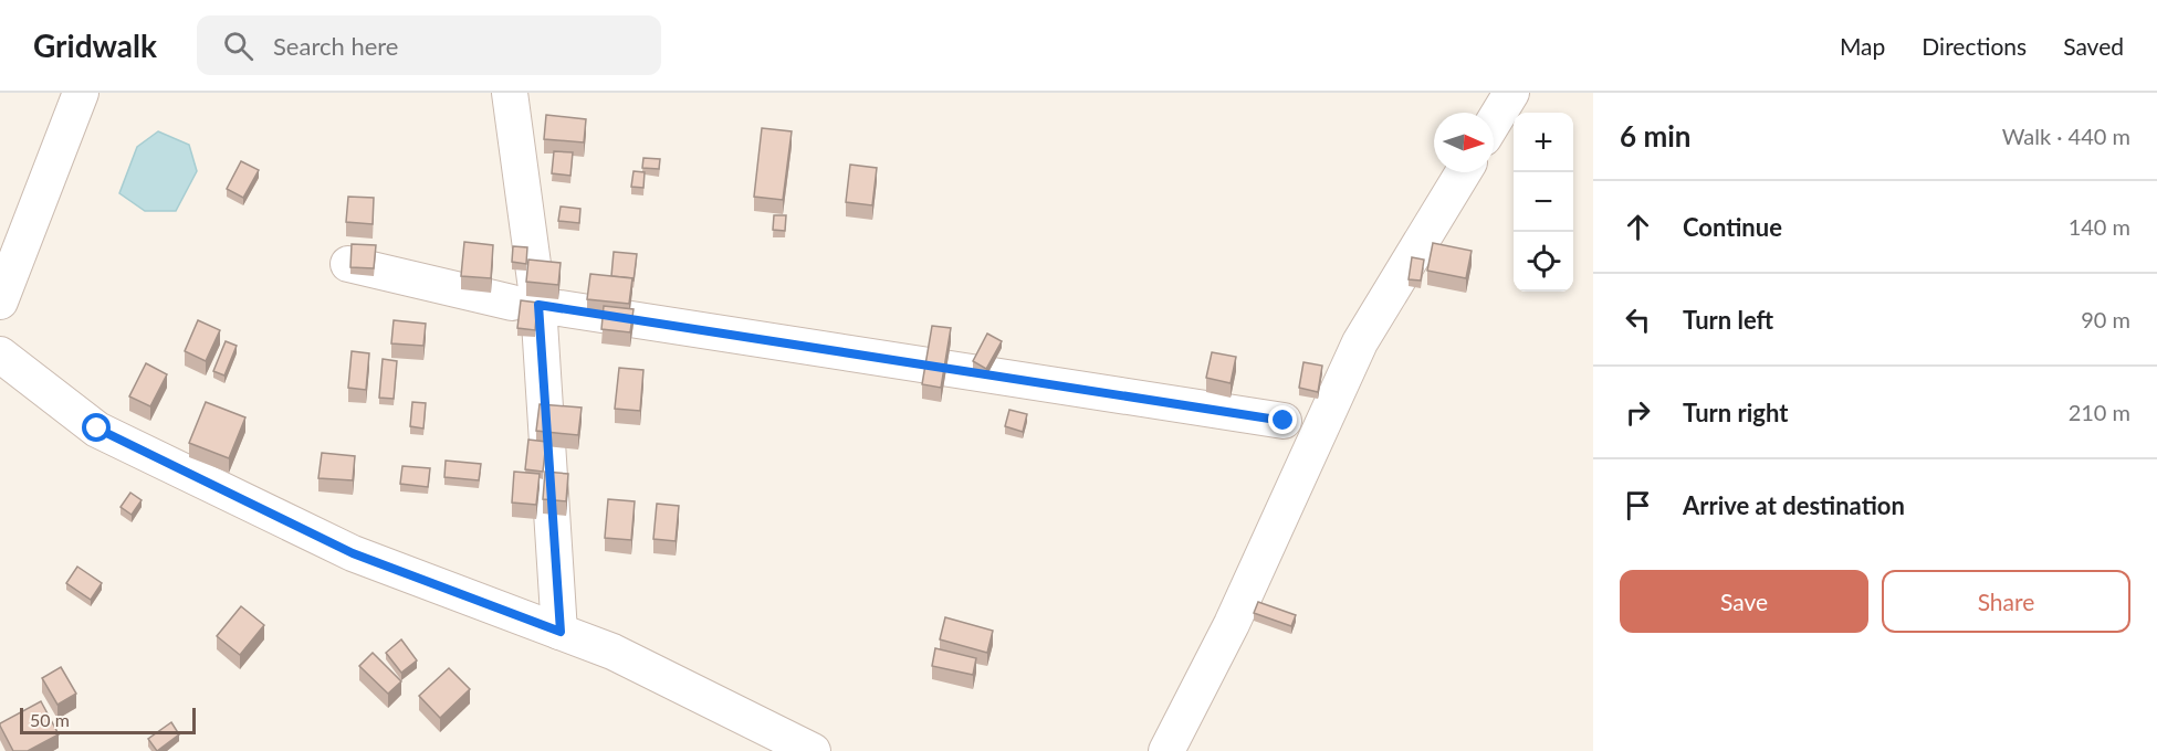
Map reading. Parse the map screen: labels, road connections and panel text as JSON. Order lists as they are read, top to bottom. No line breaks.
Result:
{"scale_bar":"50 m","north":"right","page":{"header":"Gridwalk","search":"Search here","nav":["Map","Directions","Saved"],"heading":["6 min","Walk · 440 m"],"map_buttons":["+","−"],"list":[["Continue","140 m"],["Turn left","90 m"],["Turn right","210 m"],"Arrive at destination"],"buttons":["Save","Share"],"scale":"50 m"}}
